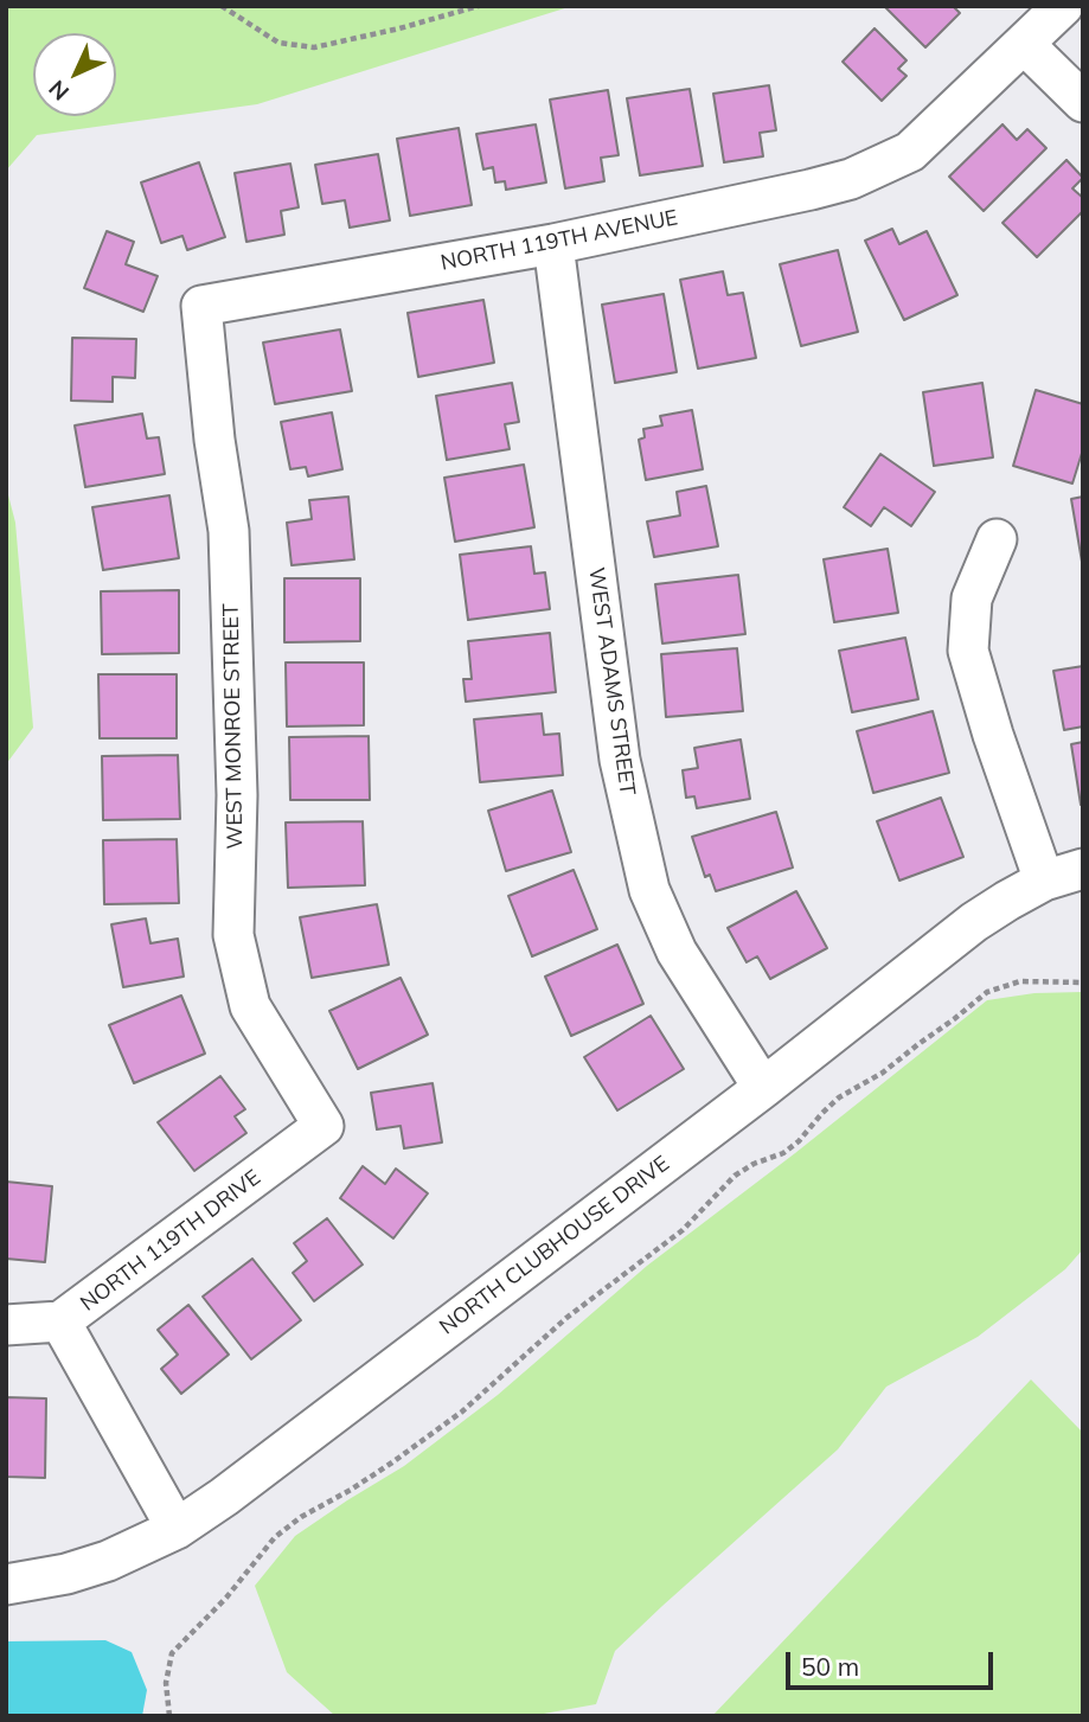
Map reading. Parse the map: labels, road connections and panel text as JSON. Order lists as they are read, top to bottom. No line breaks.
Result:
{"streets":{"street":["NORTH 119TH AVENUE","WEST ADAMS STREET","WEST MONROE STREET","NORTH 119TH DRIVE","NORTH CLUBHOUSE DRIVE"]},"crossings":[["NORTH 119TH AVENUE","WEST ADAMS STREET"],["NORTH 119TH AVENUE","WEST MONROE STREET"],["WEST ADAMS STREET","NORTH CLUBHOUSE DRIVE"],["WEST MONROE STREET","NORTH 119TH DRIVE"]],"scale_bar":"50 m","north":"bottom left"}
